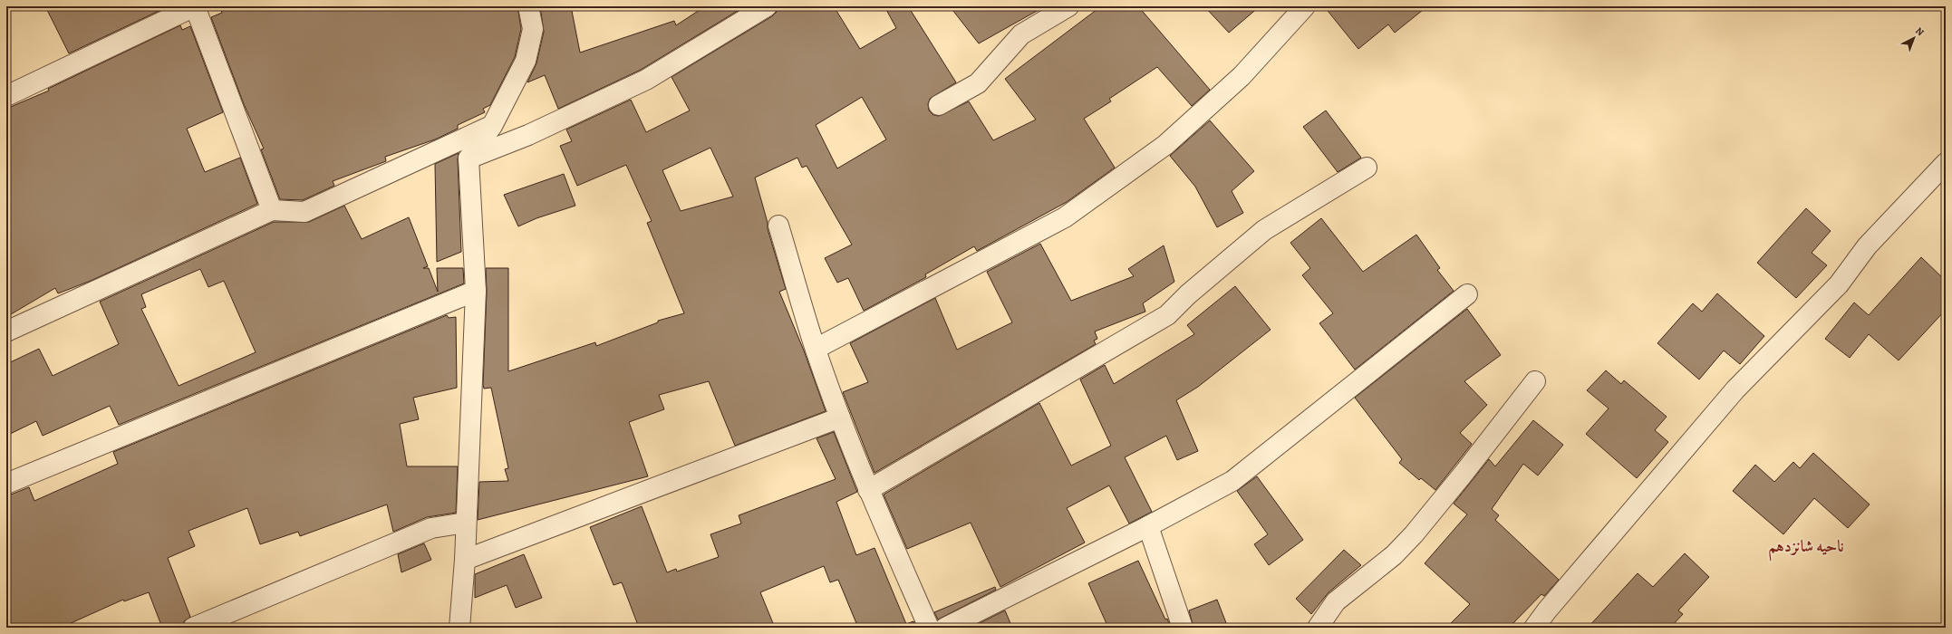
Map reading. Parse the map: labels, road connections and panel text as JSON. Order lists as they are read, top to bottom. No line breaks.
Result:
{"districts":["ناحیه شانزدهم"],"north":"top right"}
